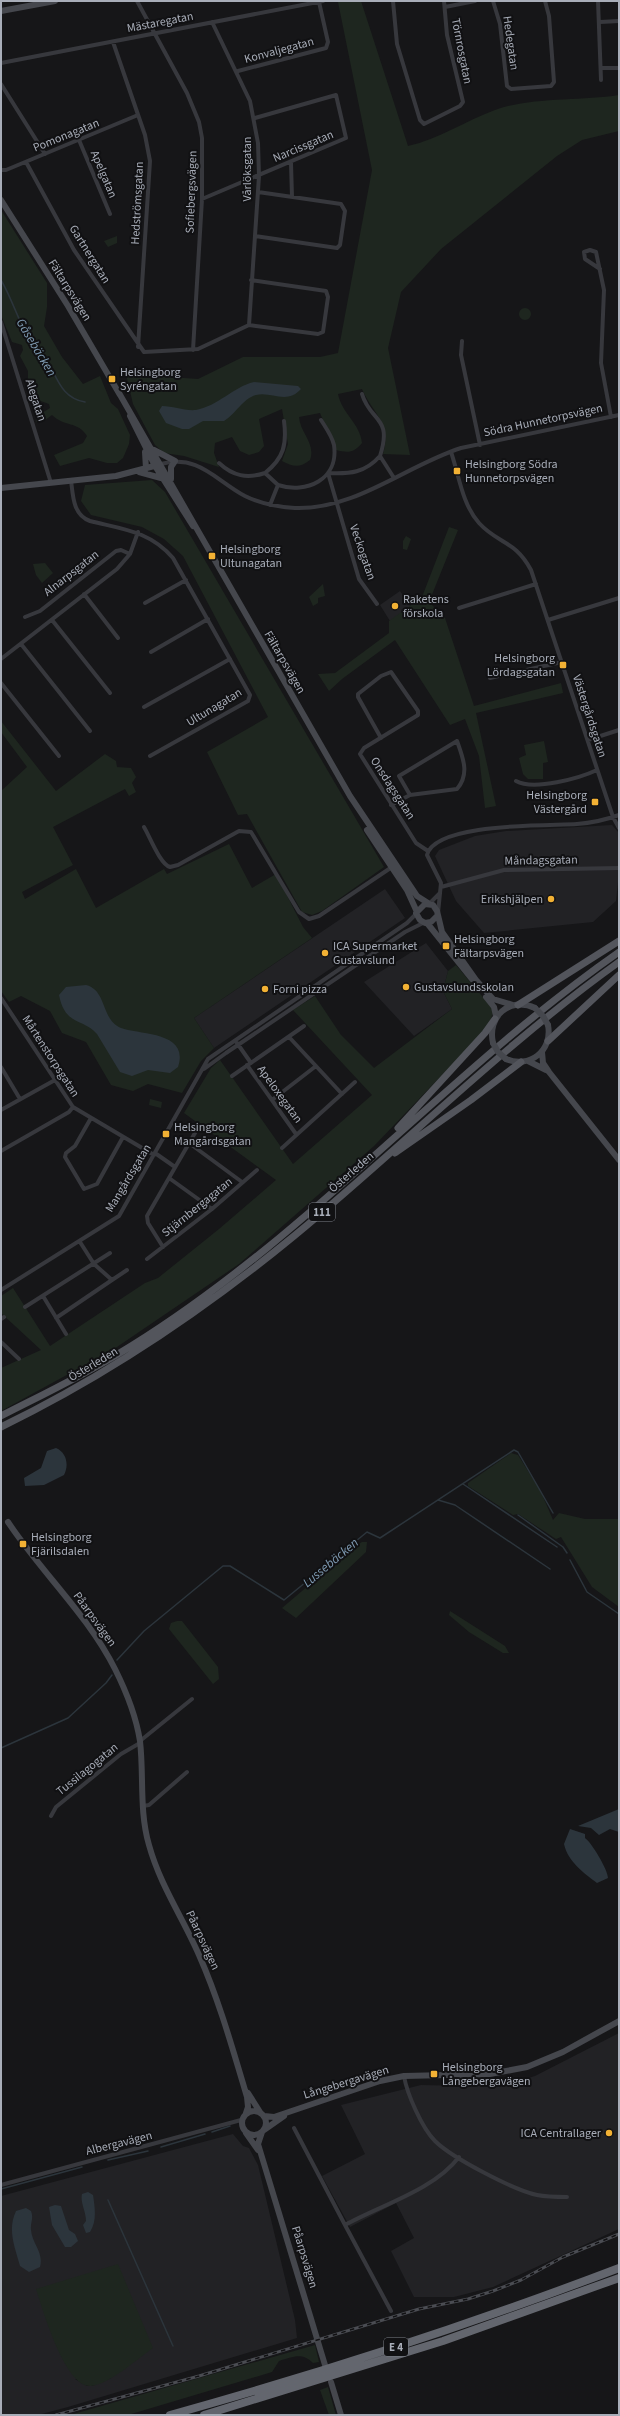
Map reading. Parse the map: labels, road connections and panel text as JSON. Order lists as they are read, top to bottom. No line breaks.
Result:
{"streets":{"highway":["E 4"],"main road":["Österleden","111"],"street":["Mästaregatan","Hedegatan","Konvaljegatan","Törnrosgatan","Pomonagatan","Narcissgatan","Vårlöksgatan","Apelgatan","Sofiebergsvägen","Hedströmsgatan","Gartnergatan","Fältarpsvägen","Alegatan","Södra Hunnetorpsvägen","Veckogatan","Alnarpsgatan","Ultunagatan","Västergårdsgatan","Onsdagsgatan","Måndagsgatan","Mårtenstorpsgatan","Apeloxegatan","Mangårdsgatan","Stjärnbergagatan","Påarpsvägen","Tussilagogatan","Långebergavägen","Albergavägen"]},"crossings":[["Mästaregatan","Konvaljegatan"],["Mästaregatan","Vårlöksgatan"],["Mästaregatan","Sofiebergsvägen"],["Mästaregatan","Hedströmsgatan"],["Konvaljegatan","Vårlöksgatan"],["Pomonagatan","Apelgatan"],["Pomonagatan","Hedströmsgatan"],["Pomonagatan","Gartnergatan"],["Narcissgatan","Vårlöksgatan"],["Narcissgatan","Sofiebergsvägen"],["Sofiebergsvägen","Gartnergatan"],["Hedströmsgatan","Gartnergatan"],["Fältarpsvägen","Södra Hunnetorpsvägen"],["Fältarpsvägen","Mangårdsgatan"],["Alegatan","Södra Hunnetorpsvägen"],["Södra Hunnetorpsvägen","Veckogatan"],["Södra Hunnetorpsvägen","Ultunagatan"],["Södra Hunnetorpsvägen","Västergårdsgatan"],["Alnarpsgatan","Ultunagatan"],["Mårtenstorpsgatan","Mangårdsgatan"],["Apeloxegatan","Mangårdsgatan"],["Påarpsvägen","Tussilagogatan"],["Påarpsvägen","Långebergavägen"],["Påarpsvägen","Albergavägen"],["Långebergavägen","Albergavägen"]],"water":["Gåsebäcken","Lussebäcken"],"places":{"transit":["Helsingborg Syréngatan","Helsingborg Södra Hunnetorpsvägen","Helsingborg Ultunagatan","Helsingborg Lördagsgatan","Helsingborg Västergård","Helsingborg Fältarpsvägen","Helsingborg Mangårdsgatan","Helsingborg Fjärilsdalen","Helsingborg Långebergavägen"],"other":["Raketens förskola","Erikshjälpen","ICA Supermarket Gustavslund","Gustavslundsskolan","Forni pizza","ICA Centrallager"]}}
